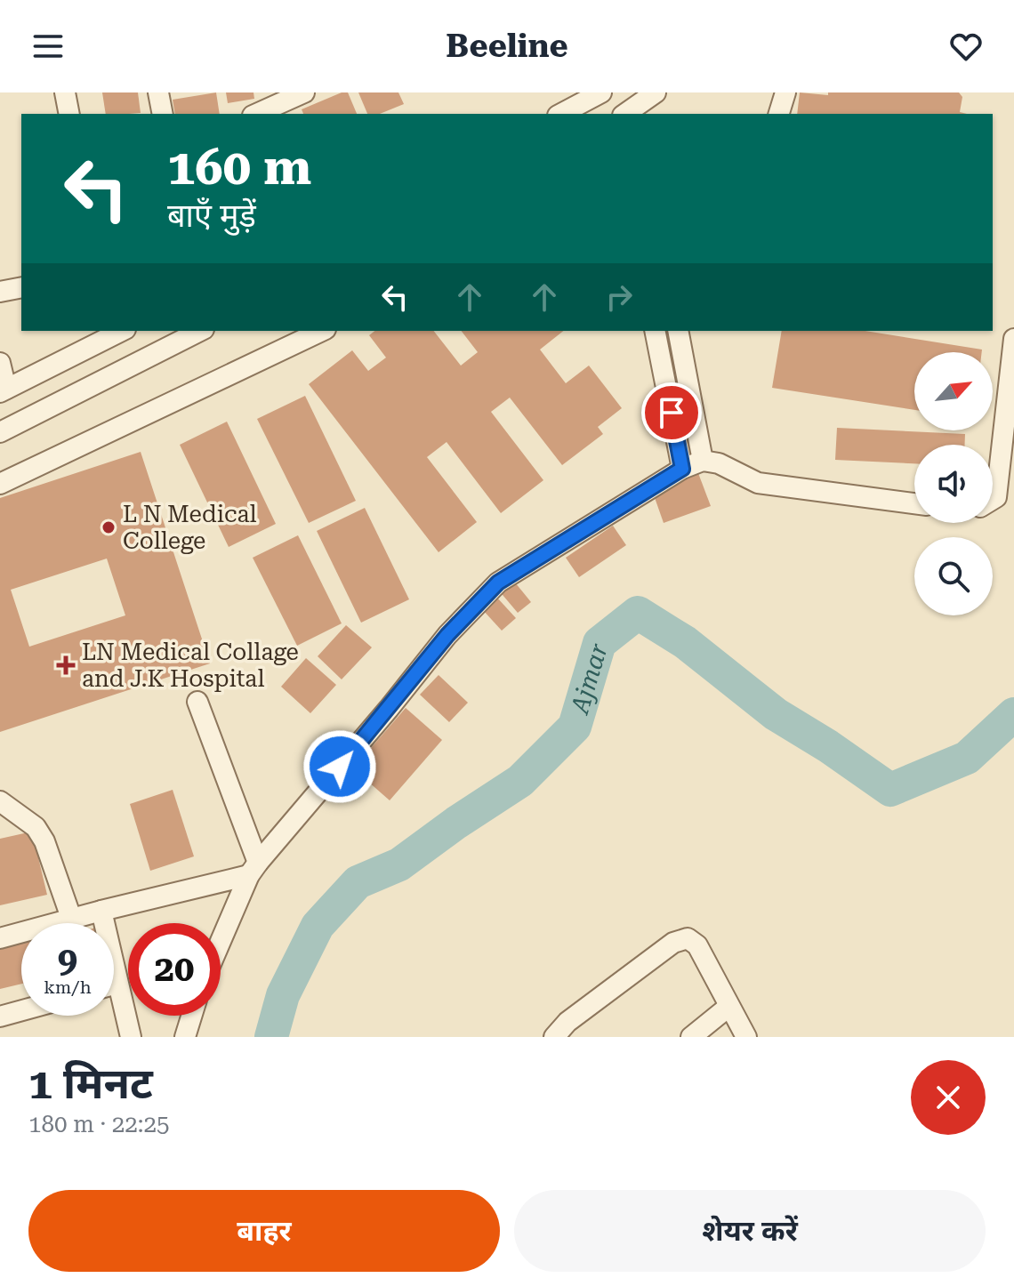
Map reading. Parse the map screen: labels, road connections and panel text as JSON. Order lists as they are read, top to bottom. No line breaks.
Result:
{"water":["Ajmar"],"places":{"other":["L N Medical College"],"health":["LN Medical Collage and J.K Hospital"]},"north":"top right","page":{"header":"Beeline","turn":["160 m","बाएँ मुड़ें"],"speed":"9 km/h","limit":"20","heading":["1 मिनट","180 m · 22:25"],"buttons":["बाहर","शेयर करें"]}}
